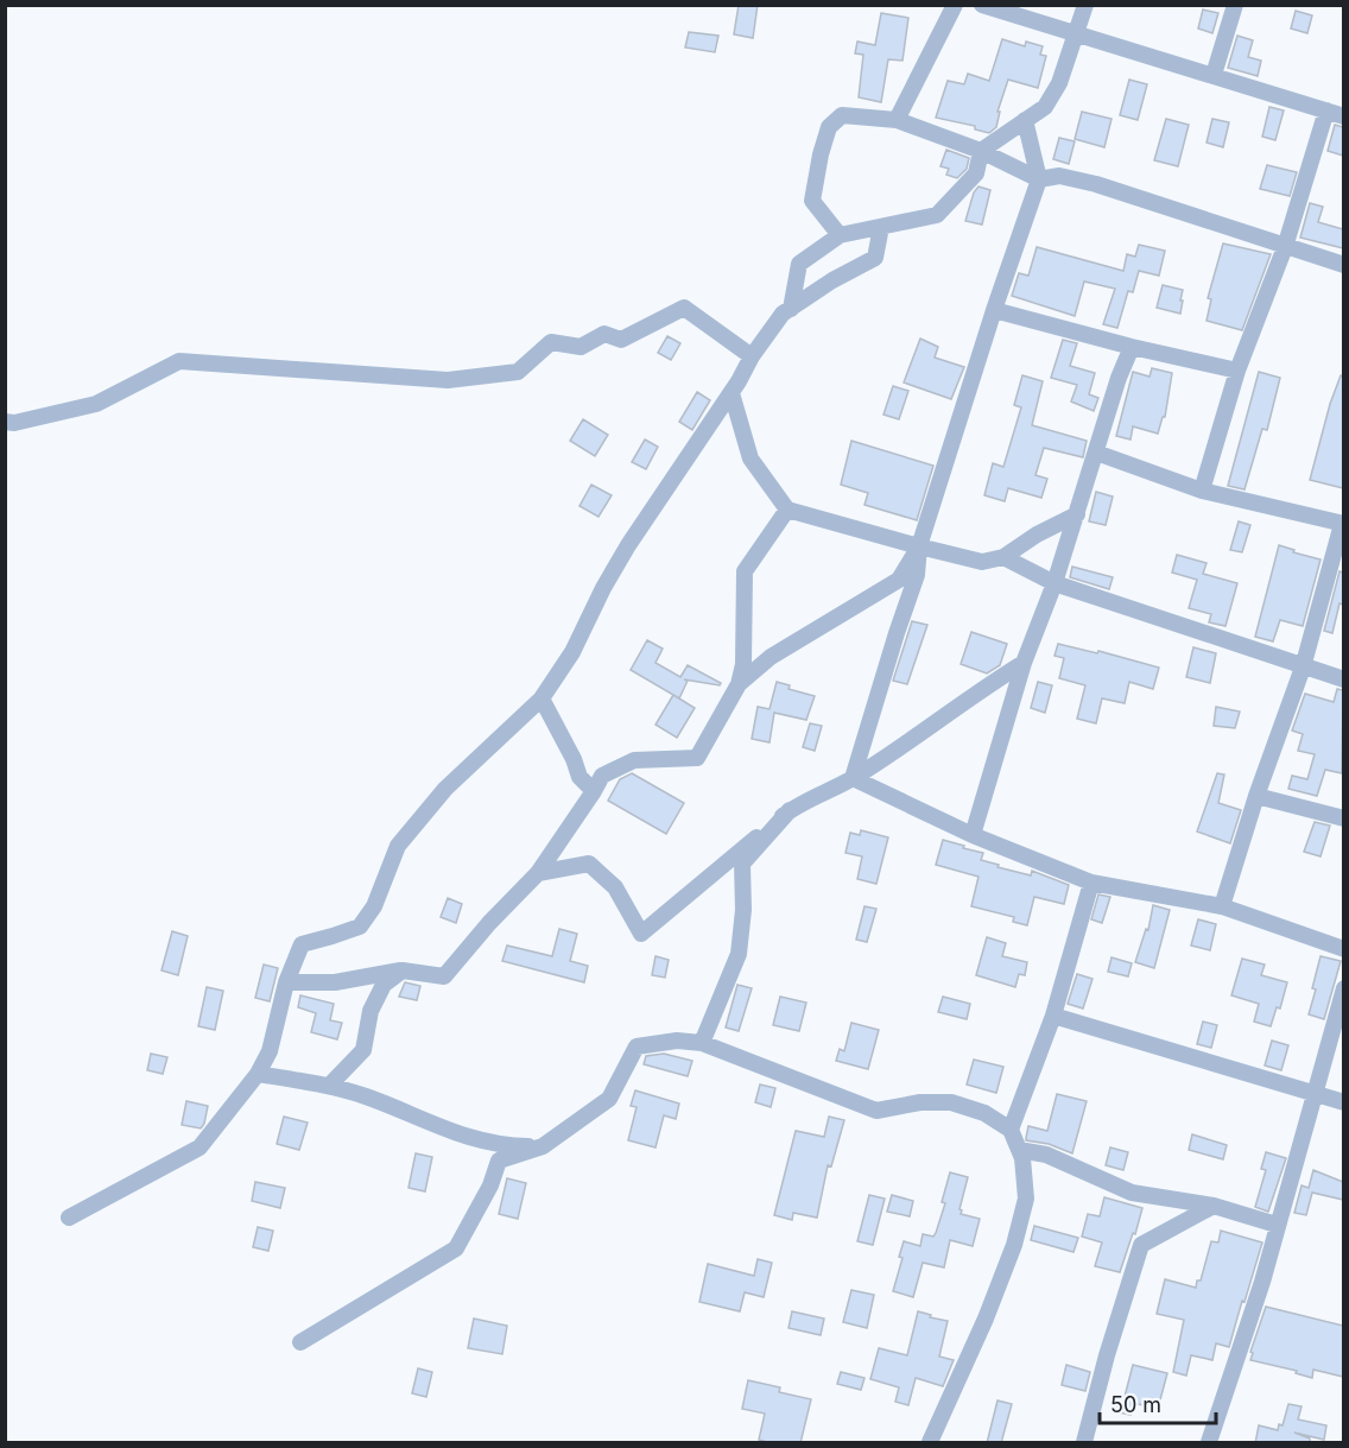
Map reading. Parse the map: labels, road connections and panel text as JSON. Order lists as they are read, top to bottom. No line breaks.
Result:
{"scale_bar":"50 m"}
